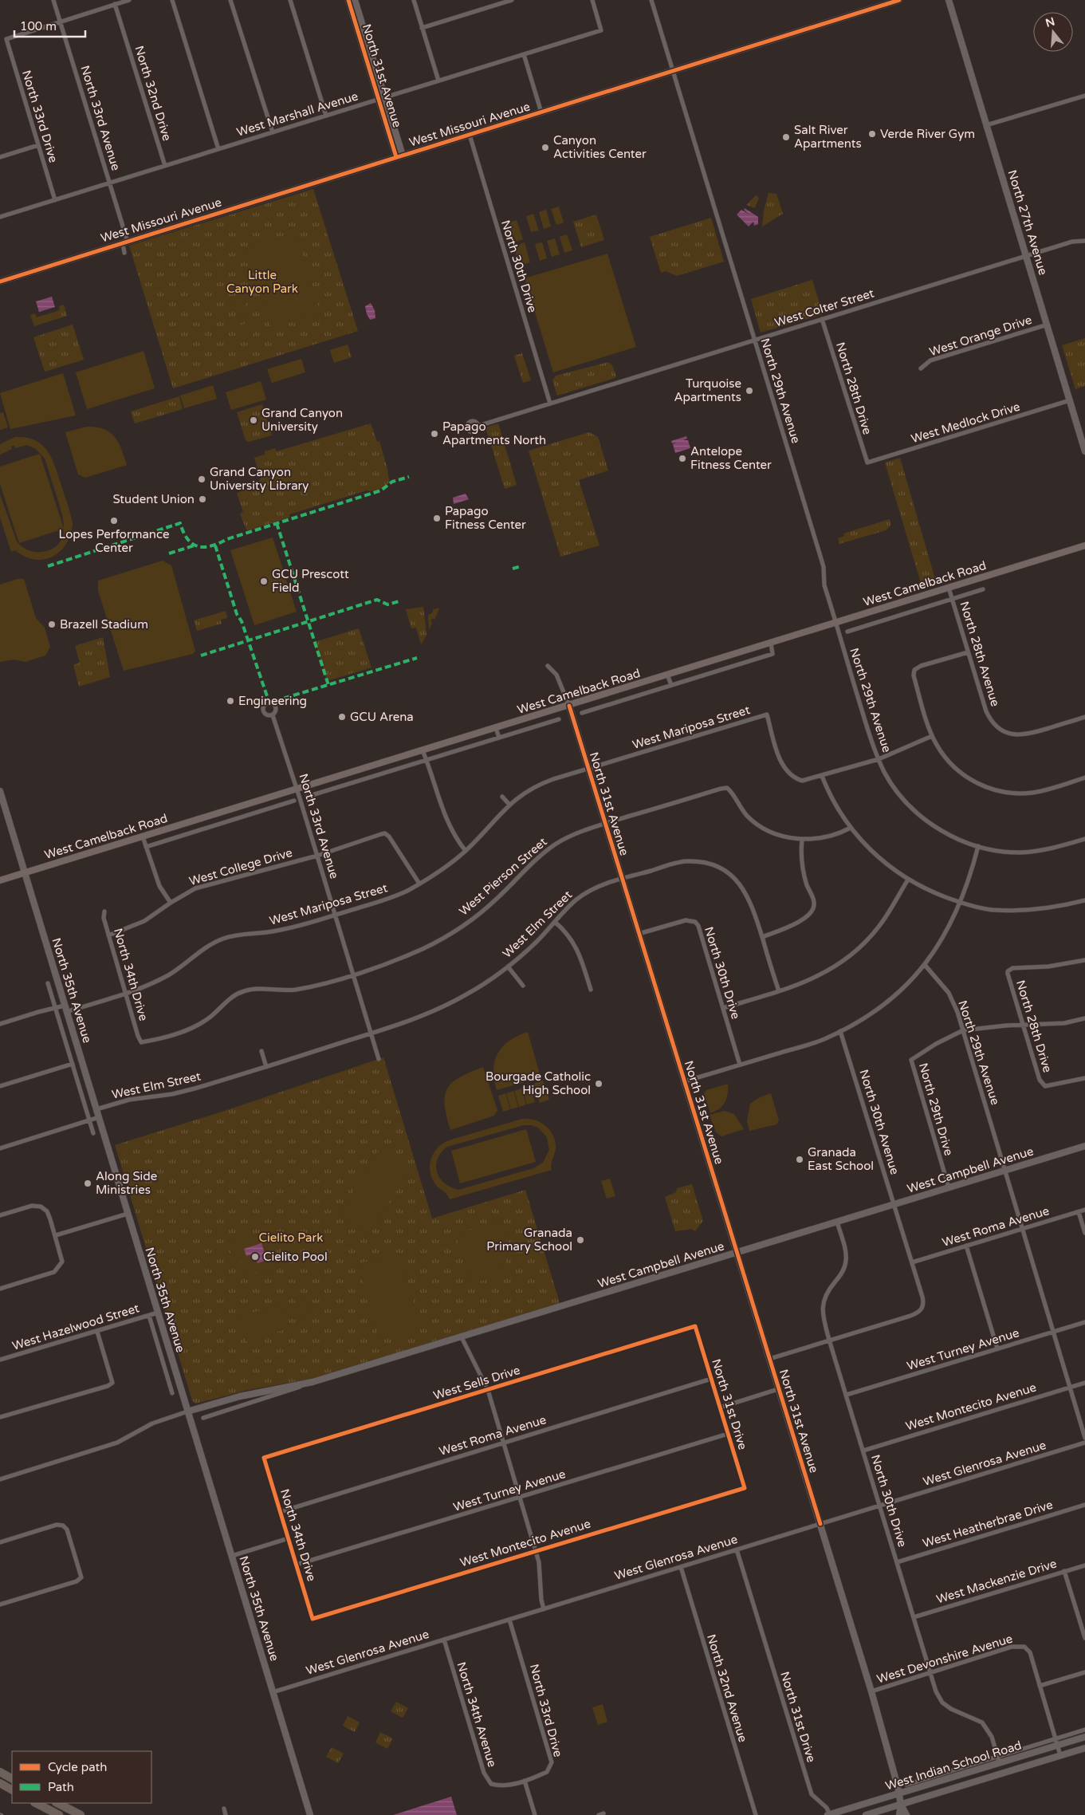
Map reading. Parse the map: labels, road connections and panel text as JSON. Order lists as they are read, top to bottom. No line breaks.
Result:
{"streets":{"main road":["West Camelback Road"],"street":["North 31st Avenue","North 32nd Drive","West Marshall Avenue","North 33rd Drive","North 33rd Avenue","West Missouri Avenue","North 27th Avenue","North 30th Drive","West Colter Street","West Orange Drive","North 28th Drive","North 29th Avenue","West Medlock Drive","North 28th Avenue","West Mariposa Street","West College Drive","West Pierson Street","West Elm Street","North 34th Drive","North 35th Avenue","North 29th Drive","North 30th Avenue","West Campbell Avenue","West Roma Avenue","West Hazelwood Street","West Turney Avenue","West Sells Drive","North 31st Drive","West Montecito Avenue","West Glenrosa Avenue","West Heatherbrae Drive","West Mackenzie Drive","West Devonshire Avenue","North 32nd Avenue","North 34th Avenue","West Indian School Road"]},"crossings":[["North 31st Avenue","West Marshall Avenue"],["North 31st Avenue","West Missouri Avenue"],["North 31st Avenue","North 30th Drive"],["North 31st Avenue","West Camelback Road"],["North 31st Avenue","West Mariposa Street"],["North 31st Avenue","West Pierson Street"],["North 31st Avenue","West Elm Street"],["North 31st Avenue","West Campbell Avenue"],["North 31st Avenue","West Glenrosa Avenue"],["North 31st Avenue","West Devonshire Avenue"],["North 31st Avenue","West Indian School Road"],["North 32nd Drive","West Marshall Avenue"],["West Marshall Avenue","North 33rd Drive"],["West Marshall Avenue","North 33rd Avenue"],["North 33rd Drive","North 33rd Avenue"],["North 33rd Drive","West Glenrosa Avenue"],["North 33rd Drive","North 34th Avenue"],["North 33rd Avenue","West Missouri Avenue"],["North 33rd Avenue","West Camelback Road"],["North 33rd Avenue","West Mariposa Street"],["North 33rd Avenue","West College Drive"],["North 33rd Avenue","West Pierson Street"],["North 33rd Avenue","West Elm Street"],["West Missouri Avenue","North 30th Drive"],["West Missouri Avenue","North 29th Avenue"],["North 27th Avenue","West Colter Street"],["North 27th Avenue","West Orange Drive"],["North 27th Avenue","West Medlock Drive"],["North 30th Drive","West Colter Street"],["North 30th Drive","North 30th Avenue"],["North 30th Drive","West Campbell Avenue"],["North 30th Drive","West Turney Avenue"],["North 30th Drive","West Montecito Avenue"],["North 30th Drive","West Glenrosa Avenue"],["North 30th Drive","West Heatherbrae Drive"],["North 30th Drive","West Mackenzie Drive"],["North 30th Drive","West Devonshire Avenue"],["North 30th Drive","West Indian School Road"],["West Colter Street","North 28th Drive"],["West Colter Street","North 29th Avenue"],["North 28th Drive","West Medlock Drive"],["North 29th Avenue","West Camelback Road"],["North 29th Avenue","West Mariposa Street"],["North 29th Avenue","North 29th Drive"],["North 29th Avenue","West Campbell Avenue"],["North 29th Avenue","West Roma Avenue"],["North 29th Avenue","West Turney Avenue"],["North 29th Avenue","West Montecito Avenue"],["West Camelback Road","North 28th Avenue"],["West Camelback Road","North 35th Avenue"],["West Mariposa Street","West College Drive"],["West Mariposa Street","North 34th Drive"],["West Mariposa Street","North 35th Avenue"],["West College Drive","North 34th Drive"],["West Pierson Street","North 34th Drive"],["West Elm Street","North 35th Avenue"],["North 34th Drive","West Roma Avenue"],["North 34th Drive","West Turney Avenue"],["North 34th Drive","West Sells Drive"],["North 34th Drive","West Montecito Avenue"],["North 35th Avenue","West Campbell Avenue"],["North 35th Avenue","West Hazelwood Street"],["North 35th Avenue","West Glenrosa Avenue"],["North 29th Drive","West Campbell Avenue"],["North 30th Avenue","West Campbell Avenue"],["North 30th Avenue","West Roma Avenue"],["West Roma Avenue","North 31st Drive"],["West Turney Avenue","North 31st Drive"],["West Sells Drive","North 31st Drive"],["North 31st Drive","West Montecito Avenue"],["North 31st Drive","West Glenrosa Avenue"],["North 31st Drive","West Indian School Road"],["West Glenrosa Avenue","North 32nd Avenue"],["West Glenrosa Avenue","North 34th Avenue"]],"parks":["Little Canyon Park","Cielito Park"],"places":["Verde River Gym","Salt River Apartments","Canyon Activities Center","Turquoise Apartments","Grand Canyon University","Papago Apartments North","Antelope Fitness Center","Grand Canyon University Library","Student Union","Papago Fitness Center","Lopes Performance Center","GCU Prescott Field","Brazell Stadium","Engineering","GCU Arena","Bourgade Catholic High School","Granada East School","Along Side Ministries","Granada Primary School","Cielito Pool"],"legend":["Cycle path","Path"],"scale_bar":"100 m","north":"top"}
